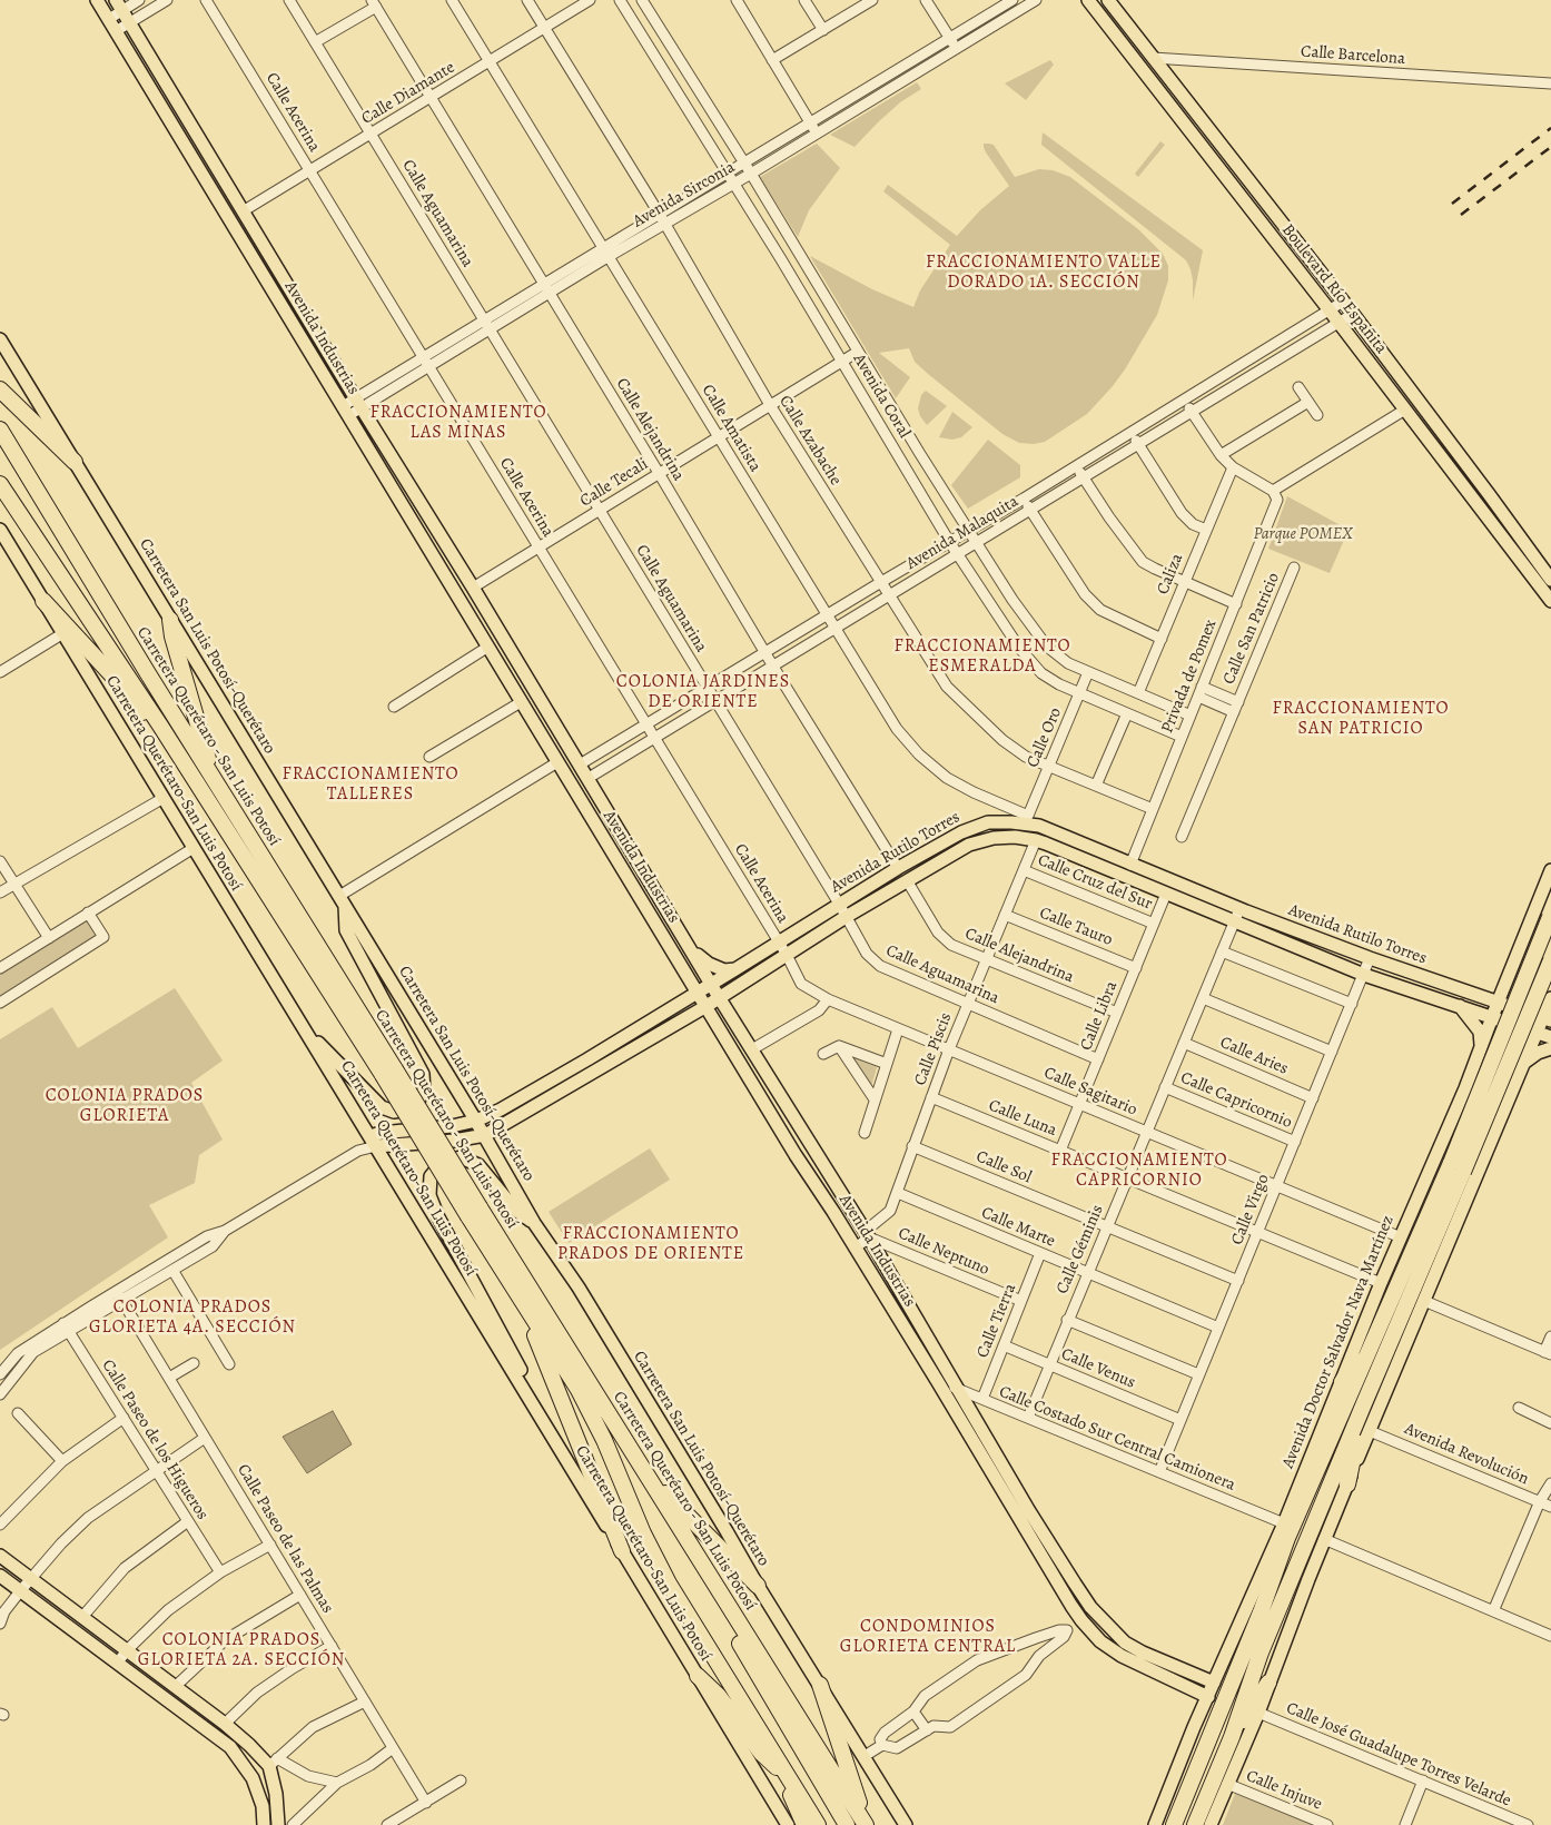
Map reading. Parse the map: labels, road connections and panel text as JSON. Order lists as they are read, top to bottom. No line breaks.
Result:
{"streets":{"highway":["Carretera Querétaro - San Luis Potosí","Avenida Doctor Salvador Nava Martínez"],"main road":["Boulevard Río Españita","Avenida Industrias","Carretera San Luis Potosí-Querétaro","Carretera Querétaro-San Luis Potosí","Avenida Rutilo Torres"],"street":["Calle Barcelona","Calle Diamante","Calle Acerina","Avenida Sirconia","Calle Aguamarina","Avenida Coral","Calle Amatista","Calle Alejandrina","Calle Azabache","Calle Tecali","Avenida Malaquita","Caliza","Calle San Patricio","Privada de Pomex","Calle Oro","Calle Cruz del Sur","Calle Tauro","Calle Libra","Calle Piscis","Calle Aries","Calle Sagitario","Calle Capricornio","Calle Luna","Calle Sol","Calle Virgo","Calle Marte","Calle Géminis","Calle Neptuno","Calle Tierra","Calle Venus","Calle Costado Sur Central Camionera","Calle Paseo de los Higueros","Avenida Revolución","Calle Paseo de las Palmas","Calle José Guadalupe Torres Velarde","Calle Injuve"]},"crossings":[["Calle Barcelona","Boulevard Río Españita"],["Calle Diamante","Calle Acerina"],["Calle Diamante","Calle Aguamarina"],["Calle Diamante","Avenida Industrias"],["Calle Diamante","Calle Amatista"],["Calle Diamante","Calle Alejandrina"],["Calle Diamante","Calle Azabache"],["Calle Acerina","Avenida Sirconia"],["Calle Acerina","Calle Tecali"],["Calle Acerina","Avenida Malaquita"],["Calle Acerina","Avenida Rutilo Torres"],["Calle Acerina","Calle Sagitario"],["Avenida Sirconia","Calle Aguamarina"],["Avenida Sirconia","Avenida Industrias"],["Avenida Sirconia","Avenida Coral"],["Avenida Sirconia","Calle Amatista"],["Avenida Sirconia","Calle Alejandrina"],["Avenida Sirconia","Calle Azabache"],["Calle Aguamarina","Calle Alejandrina"],["Calle Aguamarina","Calle Tecali"],["Calle Aguamarina","Avenida Malaquita"],["Calle Aguamarina","Avenida Rutilo Torres"],["Calle Aguamarina","Calle Libra"],["Calle Aguamarina","Calle Piscis"],["Boulevard Río Españita","Avenida Malaquita"],["Avenida Industrias","Calle Tecali"],["Avenida Industrias","Avenida Malaquita"],["Avenida Industrias","Avenida Rutilo Torres"],["Avenida Industrias","Calle Piscis"],["Avenida Industrias","Calle Neptuno"],["Avenida Industrias","Avenida Doctor Salvador Nava Martínez"],["Avenida Industrias","Calle Costado Sur Central Camionera"],["Avenida Coral","Calle Tecali"],["Avenida Coral","Avenida Malaquita"],["Avenida Coral","Caliza"],["Avenida Coral","Privada de Pomex"],["Avenida Coral","Calle Oro"],["Calle Amatista","Calle Tecali"],["Calle Amatista","Avenida Malaquita"],["Calle Amatista","Calle Oro"],["Calle Amatista","Avenida Rutilo Torres"],["Calle Alejandrina","Calle Tecali"],["Calle Alejandrina","Avenida Malaquita"],["Calle Alejandrina","Avenida Rutilo Torres"],["Calle Alejandrina","Calle Libra"],["Calle Alejandrina","Calle Piscis"],["Calle Azabache","Calle Tecali"],["Calle Azabache","Avenida Malaquita"],["Calle Azabache","Privada de Pomex"],["Calle Azabache","Calle Oro"],["Calle San Patricio","Privada de Pomex"],["Carretera San Luis Potosí-Querétaro","Avenida Rutilo Torres"],["Privada de Pomex","Avenida Rutilo Torres"],["Calle Oro","Avenida Rutilo Torres"],["Carretera Querétaro-San Luis Potosí","Avenida Rutilo Torres"],["Avenida Rutilo Torres","Calle Libra"],["Avenida Rutilo Torres","Calle Piscis"],["Avenida Rutilo Torres","Calle Sagitario"],["Avenida Rutilo Torres","Calle Virgo"],["Avenida Rutilo Torres","Calle Géminis"],["Avenida Rutilo Torres","Avenida Doctor Salvador Nava Martínez"],["Calle Cruz del Sur","Calle Libra"],["Calle Cruz del Sur","Calle Piscis"],["Calle Tauro","Calle Libra"],["Calle Tauro","Calle Piscis"],["Calle Libra","Calle Sagitario"],["Calle Libra","Calle Luna"],["Calle Piscis","Calle Sagitario"],["Calle Piscis","Calle Luna"],["Calle Piscis","Calle Sol"],["Calle Piscis","Calle Marte"],["Calle Piscis","Calle Neptuno"],["Calle Aries","Calle Virgo"],["Calle Aries","Calle Géminis"],["Calle Sagitario","Calle Virgo"],["Calle Sagitario","Calle Géminis"],["Calle Sagitario","Avenida Doctor Salvador Nava Martínez"],["Calle Capricornio","Calle Virgo"],["Calle Capricornio","Calle Géminis"],["Calle Luna","Calle Virgo"],["Calle Luna","Calle Géminis"],["Calle Luna","Avenida Doctor Salvador Nava Martínez"],["Calle Sol","Calle Virgo"],["Calle Sol","Calle Géminis"],["Calle Virgo","Calle Marte"],["Calle Virgo","Calle Venus"],["Calle Virgo","Calle Costado Sur Central Camionera"],["Calle Marte","Calle Géminis"],["Calle Marte","Calle Tierra"],["Calle Géminis","Calle Venus"],["Calle Géminis","Calle Costado Sur Central Camionera"],["Calle Neptuno","Calle Tierra"],["Calle Tierra","Calle Venus"],["Calle Tierra","Calle Costado Sur Central Camionera"],["Avenida Doctor Salvador Nava Martínez","Calle Costado Sur Central Camionera"]],"districts":["FRACCIONAMIENTO VALLE DORADO 1A. SECCIÓN","FRACCIONAMIENTO LAS MINAS","FRACCIONAMIENTO ESMERALDA","COLONIA JARDINES DE ORIENTE","FRACCIONAMIENTO SAN PATRICIO","FRACCIONAMIENTO TALLERES","COLONIA PRADOS GLORIETA","FRACCIONAMIENTO CAPRICORNIO","FRACCIONAMIENTO PRADOS DE ORIENTE","COLONIA PRADOS GLORIETA 4A. SECCIÓN","CONDOMINIOS GLORIETA CENTRAL","COLONIA PRADOS GLORIETA 2A. SECCIÓN"],"parks":["Parque POMEX"]}
